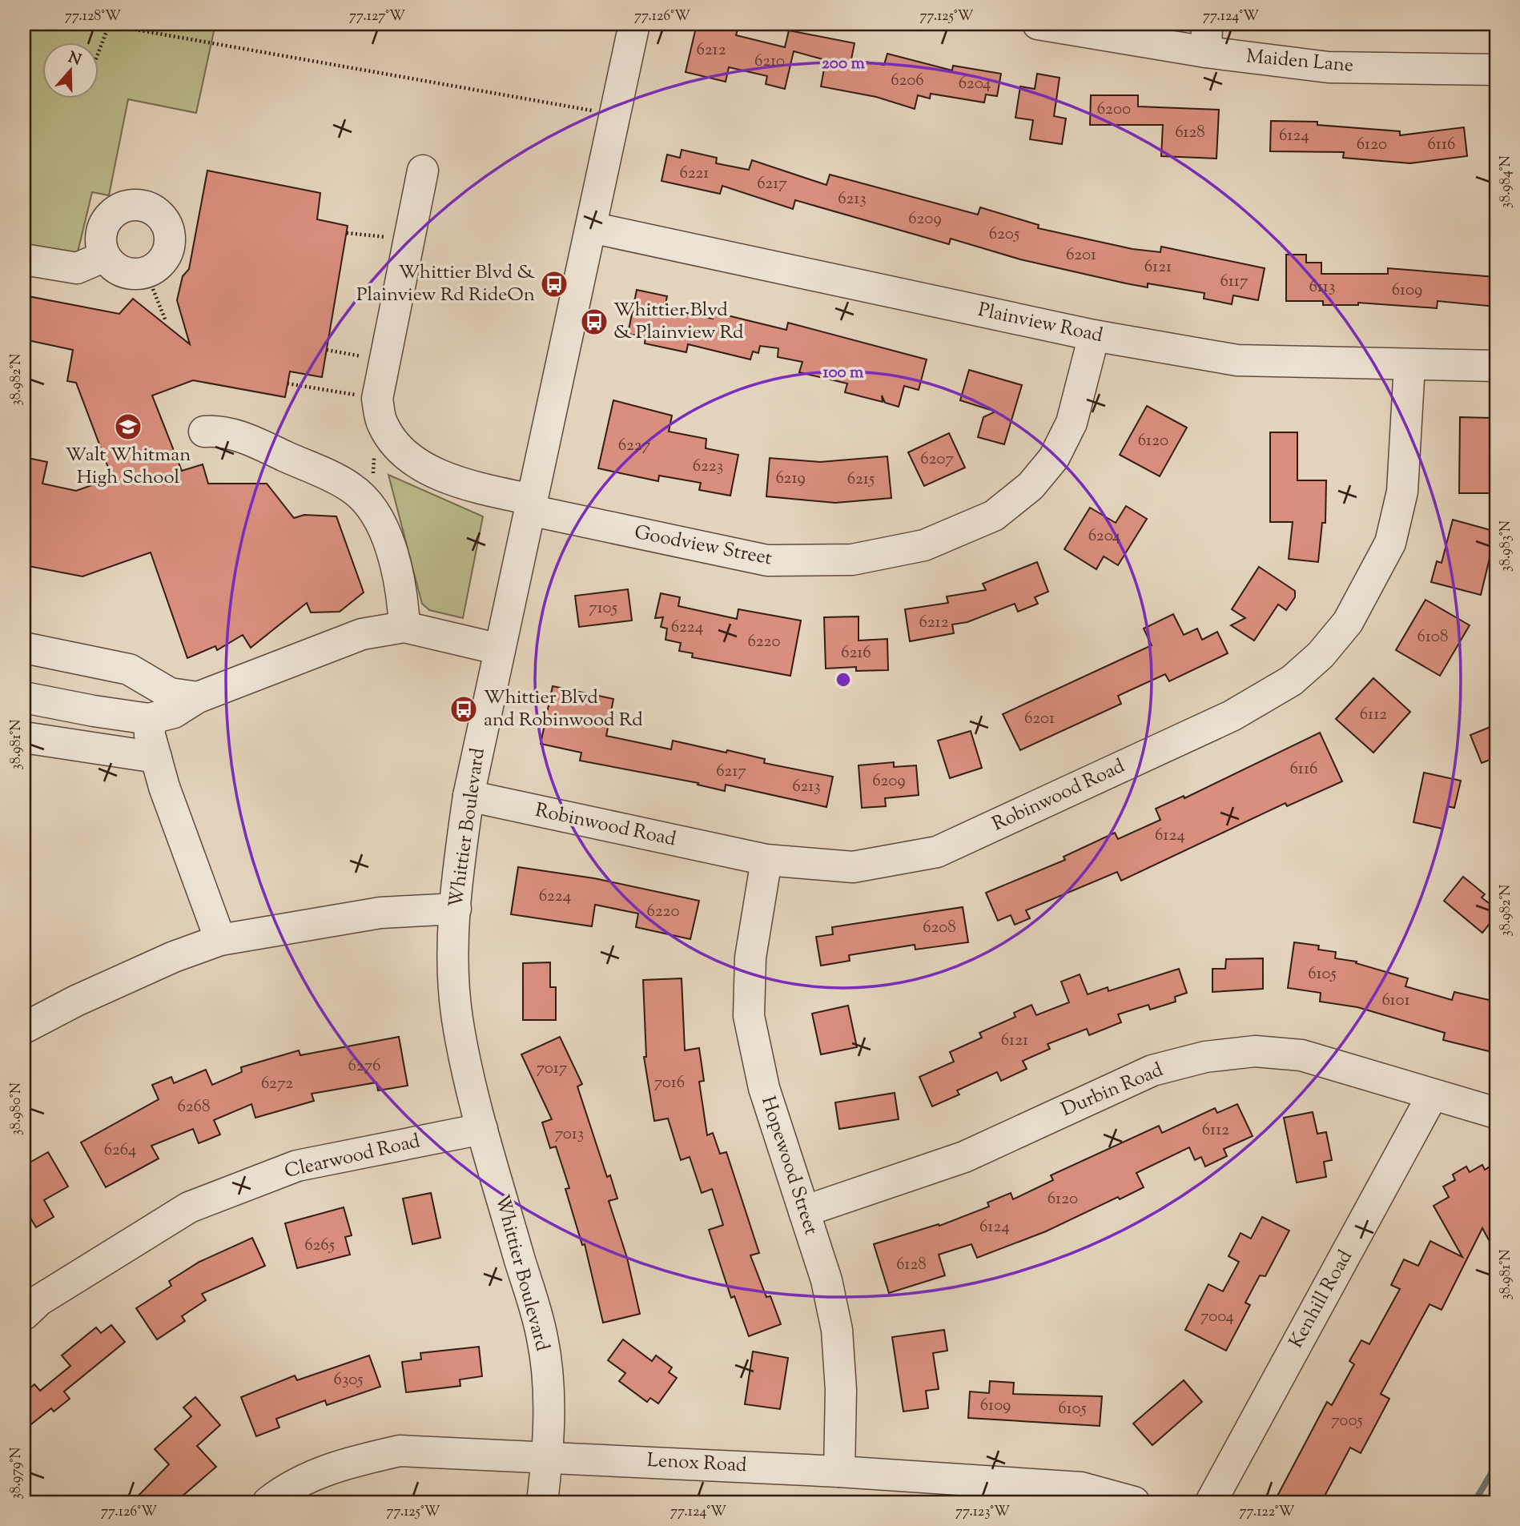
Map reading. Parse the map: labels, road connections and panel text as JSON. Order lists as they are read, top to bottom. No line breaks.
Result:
{"streets":{"street":["Maiden Lane","Plainview Road","Goodview Street","Robinwood Road","Whittier Boulevard","Durbin Road","Clearwood Road","Hopewood Street","Kenhill Road","Lenox Road"]},"crossings":[["Plainview Road","Goodview Street"],["Plainview Road","Robinwood Road"],["Plainview Road","Whittier Boulevard"],["Goodview Street","Whittier Boulevard"],["Robinwood Road","Whittier Boulevard"],["Robinwood Road","Hopewood Street"],["Whittier Boulevard","Clearwood Road"],["Whittier Boulevard","Lenox Road"],["Durbin Road","Hopewood Street"],["Durbin Road","Kenhill Road"],["Hopewood Street","Lenox Road"]],"places":{"bus stop":["Whittier Blvd & Plainview Rd RideOn","Whittier Blvd & Plainview Rd","Whittier Blvd and Robinwood Rd"],"school or university":["Walt Whitman High School"]},"house_numbers":["6212","6210","6206","6204","6200","6128","6124","6120","6116","6221","6217","6213","6209","6205","6201","6121","6117","6113","6109","6120","6227","6207","6223","6219","6215","6204","7105","6212","6224","6108","6220","6216","6112","6201","6116","6217","6209","6213","6124","6224","6220","6208","6105","6101","6121","6276","7017","7016","6272","6268","6112","7013","6264","6120","6124","6265","6128","7004","6305","6109","6105","7005"],"north":"top","coordinates":["77.128°W","77.127°W","77.126°W","77.125°W","77.124°W","38.984°N","38.982°N","38.983°N","38.981°N","38.980°N","38.979°N","77.123°W","77.122°W"],"rings":["200 m","100 m"]}
